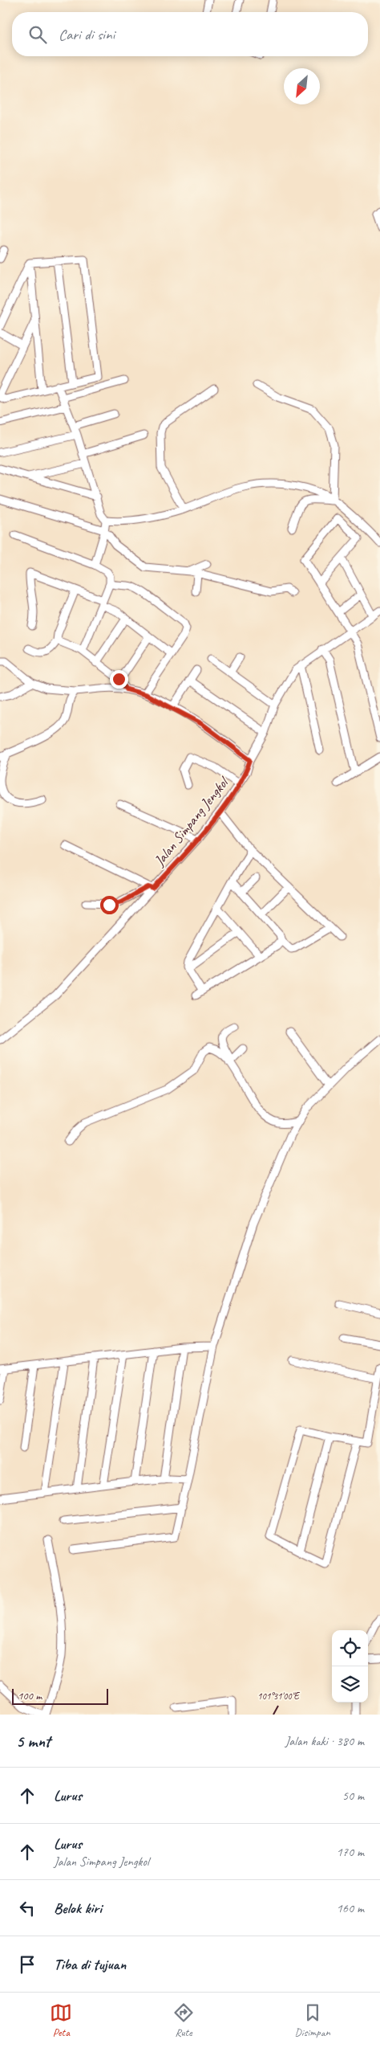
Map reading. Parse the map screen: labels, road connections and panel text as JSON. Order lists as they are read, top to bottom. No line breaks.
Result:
{"streets":{"street":["Jalan Simpang Jengkol"]},"scale_bar":"100 m","north":"bottom left","page":{"search":"Cari di sini","scale":"100 m","heading":["5 mnt","Jalan kaki · 380 m"],"list":[["Lurus","50 m"],["Lurus","Jalan Simpang Jengkol","170 m"],["Belok kiri","160 m"],"Tiba di tujuan"],"nav":["Peta","Rute","Disimpan"]},"coordinates":["101°31'00\"E"]}
